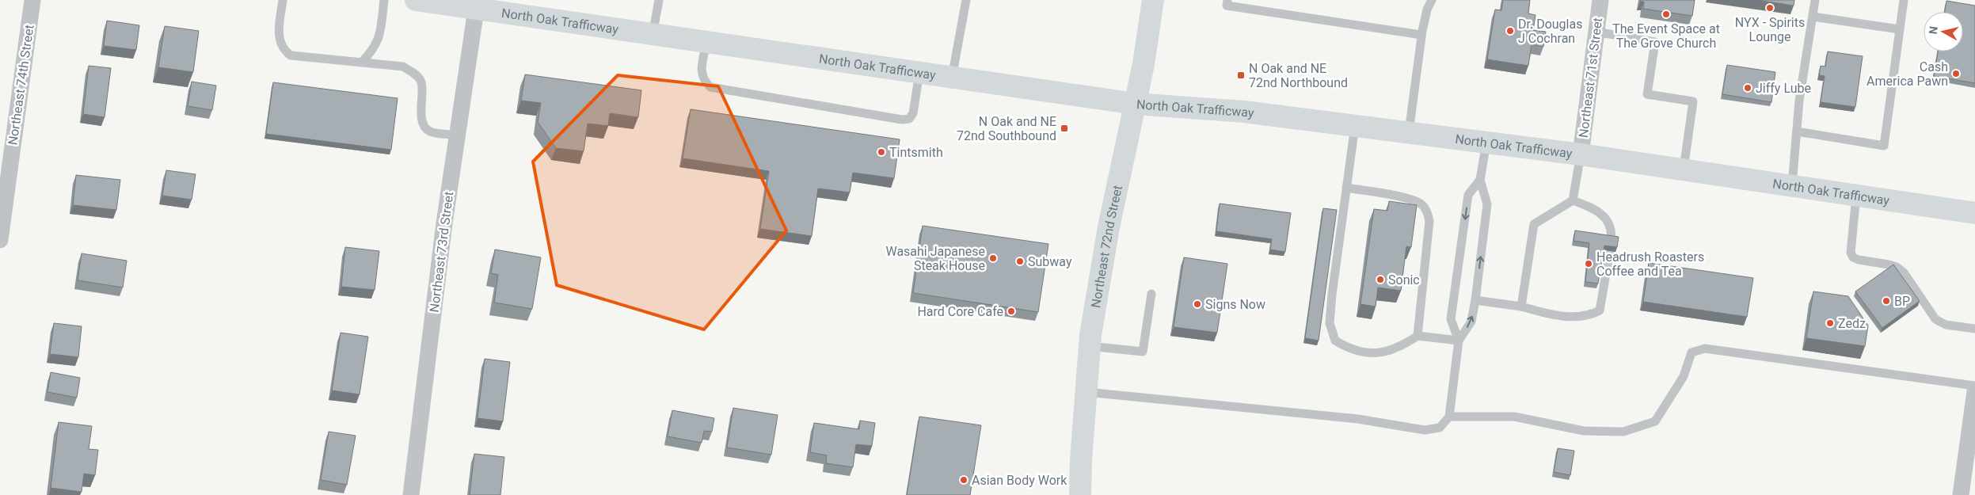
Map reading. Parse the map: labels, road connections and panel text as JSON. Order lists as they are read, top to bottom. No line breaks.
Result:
{"streets":{"main road":["North Oak Trafficway","Northeast 72nd Street"],"street":["Northeast 71st Street","Northeast 74th Street","Northeast 73rd Street"]},"crossings":[["North Oak Trafficway","Northeast 71st Street"],["North Oak Trafficway","Northeast 72nd Street"],["North Oak Trafficway","Northeast 73rd Street"]],"places":{"other":["NYX - Spirits Lounge","The Event Space at The Grove Church","Dr. Douglas J Cochran","Cash America Pawn","Jiffy Lube","Tintsmith","Wasahi Japanese Steak House","Subway","Headrush Roasters Coffee and Tea","Sonic","BP","Signs Now","Hard Core Cafe","Zedz","Asian Body Work"],"transit":["N Oak and NE 72nd Northbound","N Oak and NE 72nd Southbound"]},"north":"left"}
